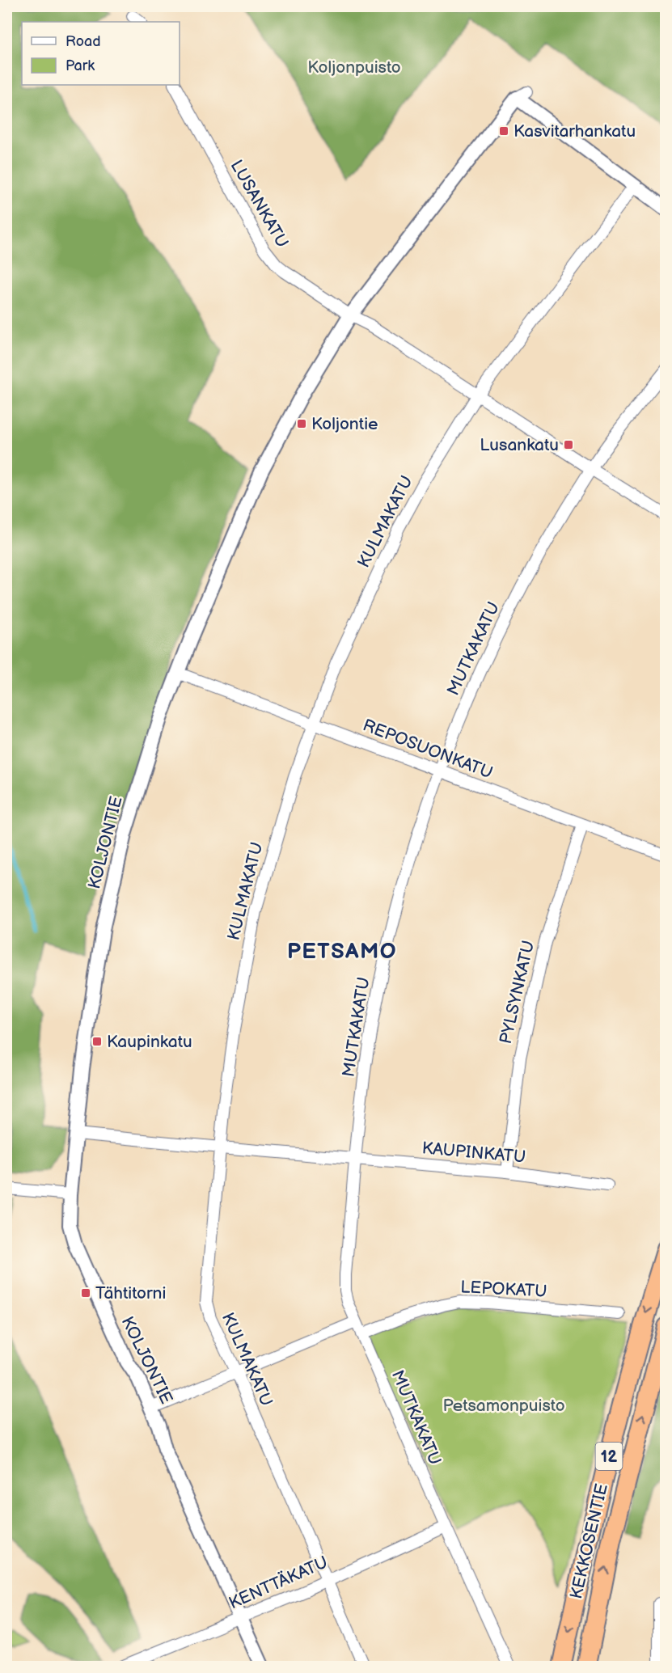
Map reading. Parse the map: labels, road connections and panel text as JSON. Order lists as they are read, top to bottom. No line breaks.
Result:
{"streets":{"highway":["12","KEKKOSENTIE"],"street":["LUSANKATU","KULMAKATU","MUTKAKATU","REPOSUONKATU","KOLJONTIE","PYLSYNKATU","KAUPINKATU","LEPOKATU","KENTTÄKATU"]},"crossings":[["LUSANKATU","KULMAKATU"],["LUSANKATU","MUTKAKATU"],["LUSANKATU","KOLJONTIE"],["KULMAKATU","REPOSUONKATU"],["KULMAKATU","KOLJONTIE"],["KULMAKATU","KAUPINKATU"],["KULMAKATU","KENTTÄKATU"],["MUTKAKATU","REPOSUONKATU"],["MUTKAKATU","KAUPINKATU"],["MUTKAKATU","LEPOKATU"],["MUTKAKATU","KENTTÄKATU"],["REPOSUONKATU","KOLJONTIE"],["REPOSUONKATU","PYLSYNKATU"],["KOLJONTIE","KAUPINKATU"],["KOLJONTIE","KENTTÄKATU"],["PYLSYNKATU","KAUPINKATU"]],"districts":["PETSAMO"],"parks":["Koljonpuisto","Petsamonpuisto"],"places":{"transit":["Kasvitarhankatu","Koljontie","Lusankatu","Kaupinkatu","Tähtitorni"]},"legend":["Road","Park"]}
